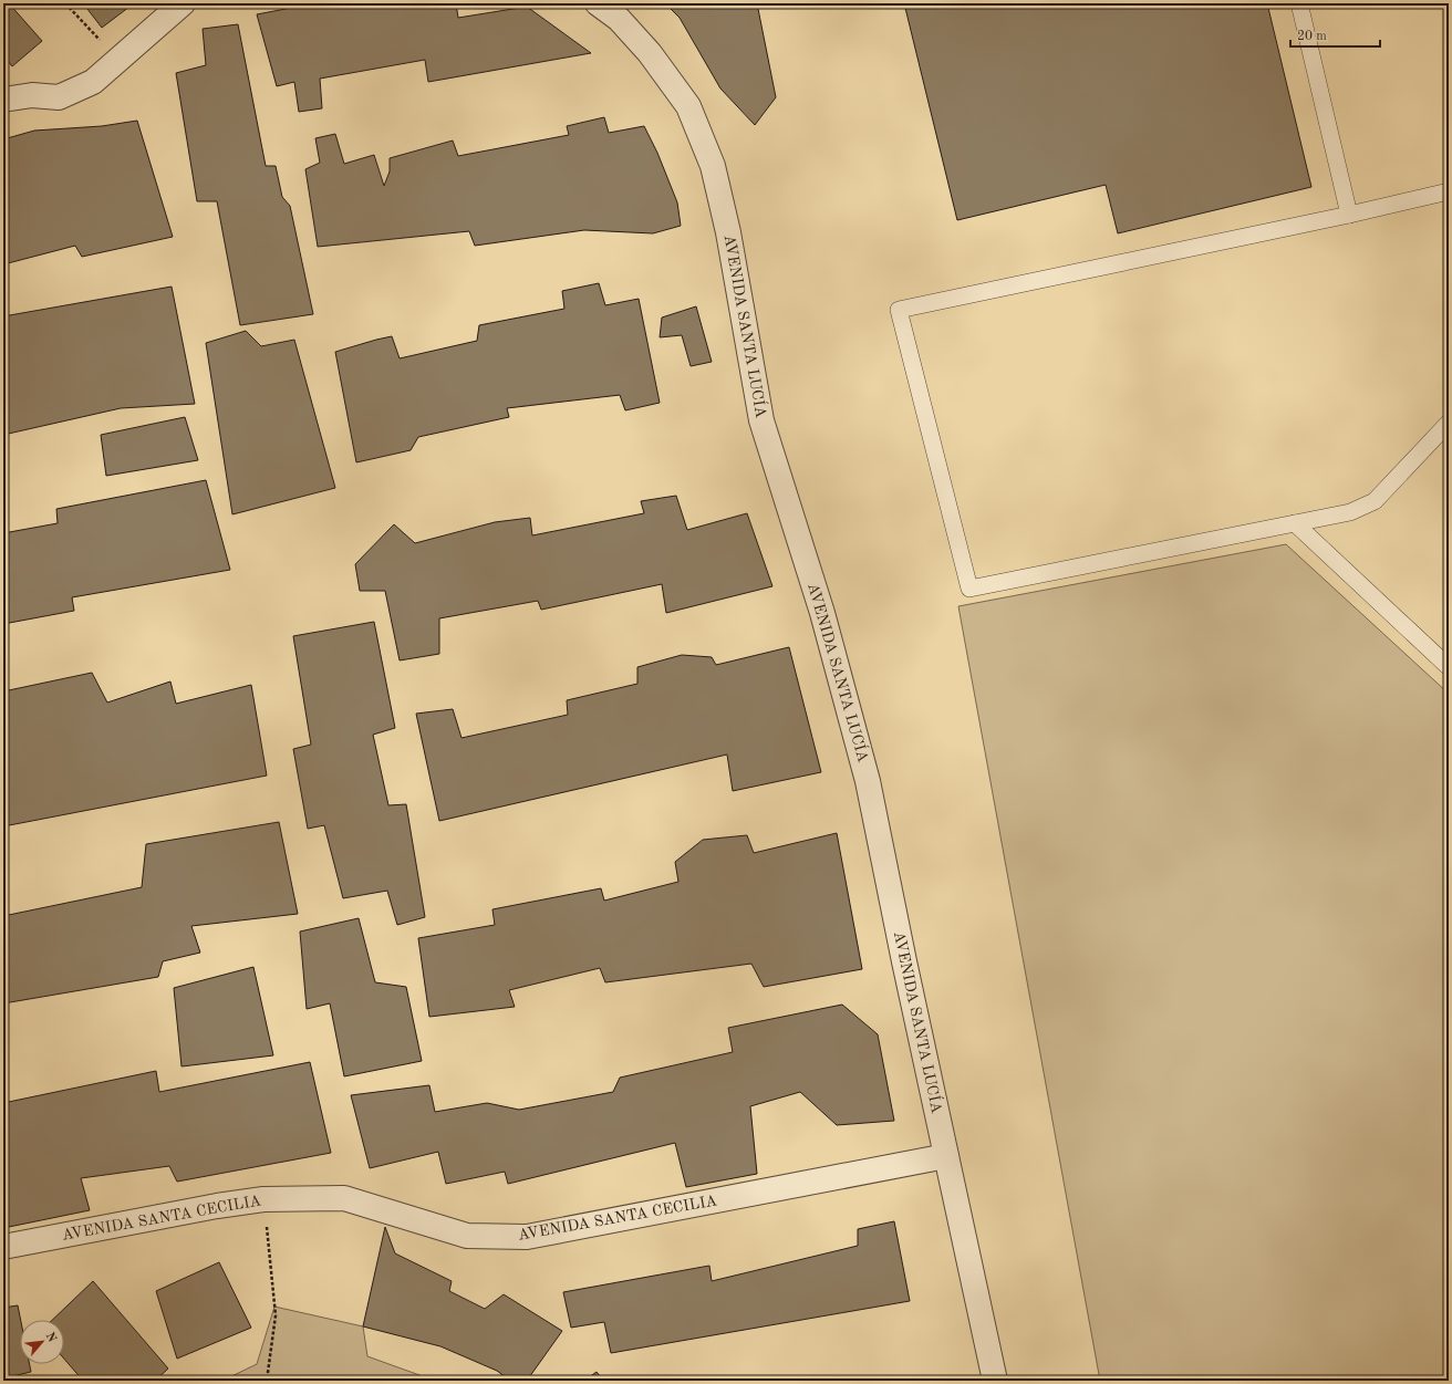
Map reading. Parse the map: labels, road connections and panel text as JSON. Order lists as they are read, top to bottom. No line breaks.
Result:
{"streets":{"street":["AVENIDA SANTA LUCÍA","AVENIDA SANTA CECILIA"]},"crossings":[["AVENIDA SANTA LUCÍA","AVENIDA SANTA CECILIA"]],"scale_bar":"20 m","north":"top right"}
